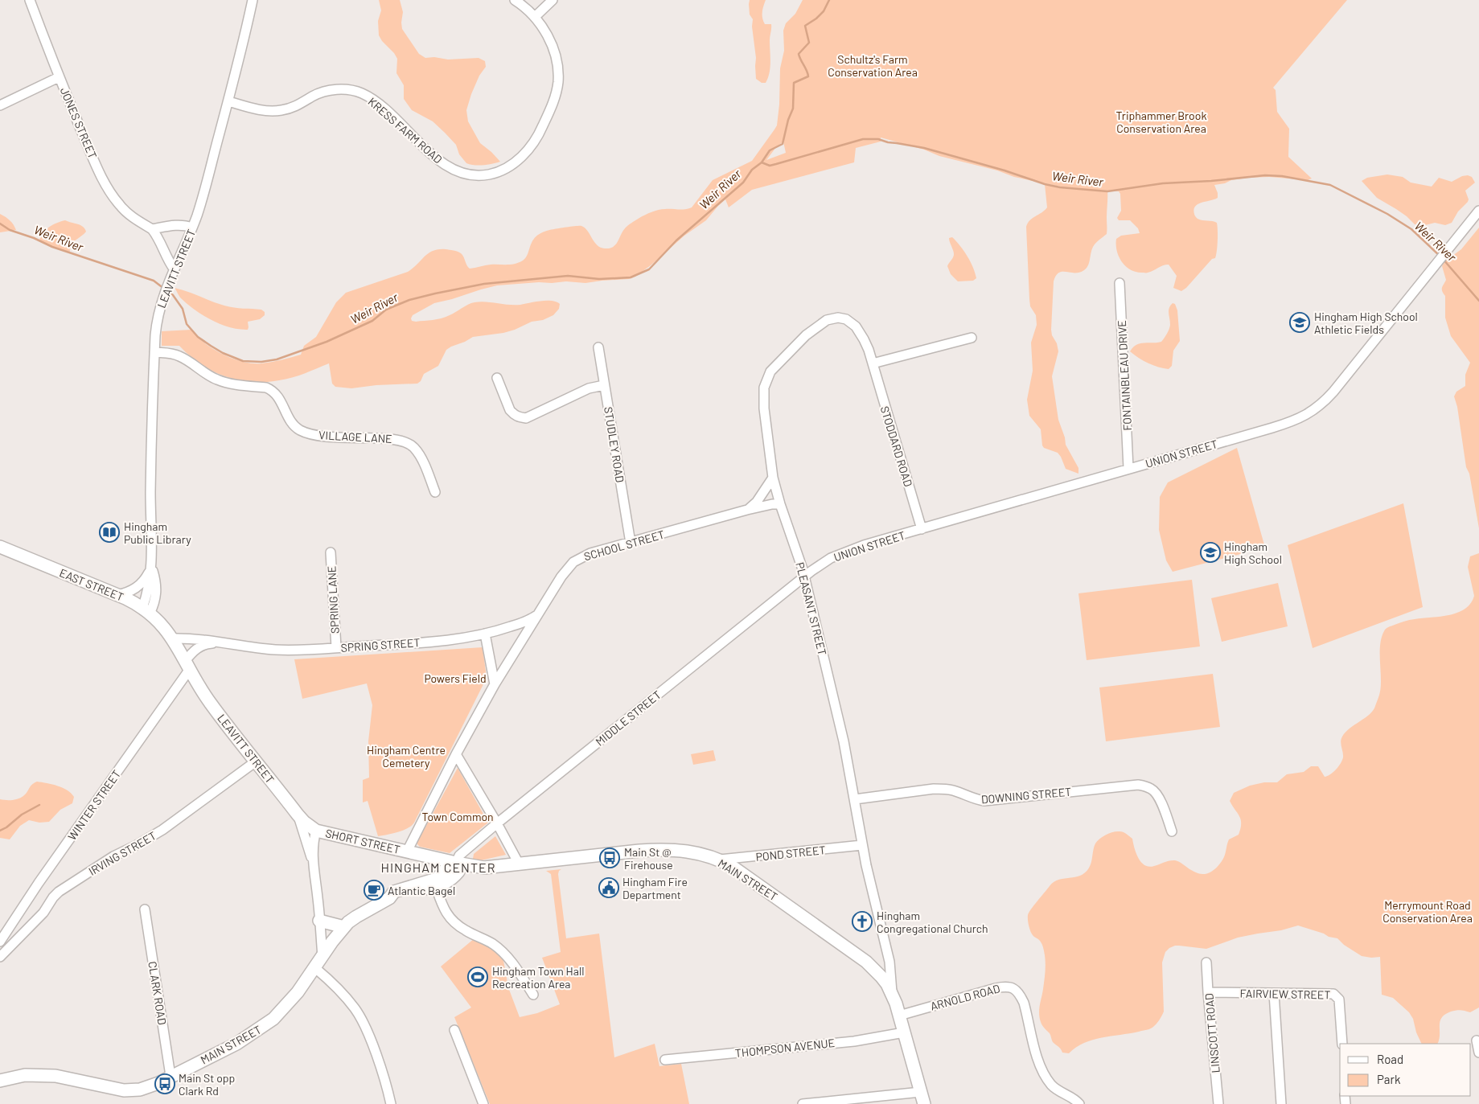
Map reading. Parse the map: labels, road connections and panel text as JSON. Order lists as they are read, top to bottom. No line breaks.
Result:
{"streets":{"main road":["LEAVITT STREET","EAST STREET","SHORT STREET","MAIN STREET"],"street":["JONES STREET","KRESS FARM ROAD","FONTAINBLEAU DRIVE","VILLAGE LANE","STUDLEY ROAD","STODDARD ROAD","UNION STREET","SCHOOL STREET","SPRING LANE","PLEASANT STREET","SPRING STREET","MIDDLE STREET","DOWNING STREET","WINTER STREET","IRVING STREET","POND STREET","CLARK ROAD","FAIRVIEW STREET","ARNOLD ROAD","LINSCOTT ROAD","THOMPSON AVENUE"]},"crossings":[["JONES STREET","LEAVITT STREET"],["KRESS FARM ROAD","LEAVITT STREET"],["LEAVITT STREET","VILLAGE LANE"],["LEAVITT STREET","EAST STREET"],["LEAVITT STREET","SPRING STREET"],["LEAVITT STREET","WINTER STREET"],["LEAVITT STREET","SHORT STREET"],["LEAVITT STREET","IRVING STREET"],["LEAVITT STREET","MAIN STREET"],["FONTAINBLEAU DRIVE","UNION STREET"],["STUDLEY ROAD","SCHOOL STREET"],["STODDARD ROAD","UNION STREET"],["STODDARD ROAD","PLEASANT STREET"],["UNION STREET","PLEASANT STREET"],["UNION STREET","MIDDLE STREET"],["SCHOOL STREET","PLEASANT STREET"],["SCHOOL STREET","SPRING STREET"],["SCHOOL STREET","SHORT STREET"],["EAST STREET","SPRING STREET"],["SPRING LANE","SPRING STREET"],["PLEASANT STREET","MIDDLE STREET"],["PLEASANT STREET","DOWNING STREET"],["PLEASANT STREET","POND STREET"],["PLEASANT STREET","MAIN STREET"],["SPRING STREET","WINTER STREET"],["MIDDLE STREET","SHORT STREET"],["MIDDLE STREET","MAIN STREET"],["SHORT STREET","MAIN STREET"],["POND STREET","MAIN STREET"],["MAIN STREET","CLARK ROAD"],["MAIN STREET","ARNOLD ROAD"],["MAIN STREET","THOMPSON AVENUE"],["FAIRVIEW STREET","LINSCOTT ROAD"]],"districts":["HINGHAM CENTER"],"water":["Weir River"],"parks":["Schultz's Farm Conservation Area","Triphammer Brook Conservation Area","Powers Field","Hingham Centre Cemetery","Town Common","Merrymount Road Conservation Area"],"places":{"school or university":["Hingham High School Athletic Fields","Hingham High School"],"library":["Hingham Public Library"],"bus stop":["Main St @ Firehouse","Main St opp Clark Rd"],"public building":["Hingham Fire Department"],"cafe":["Atlantic Bagel"],"church":["Hingham Congregational Church"],"sports":["Hingham Town Hall Recreation Area"]},"legend":["Road","Park"]}
